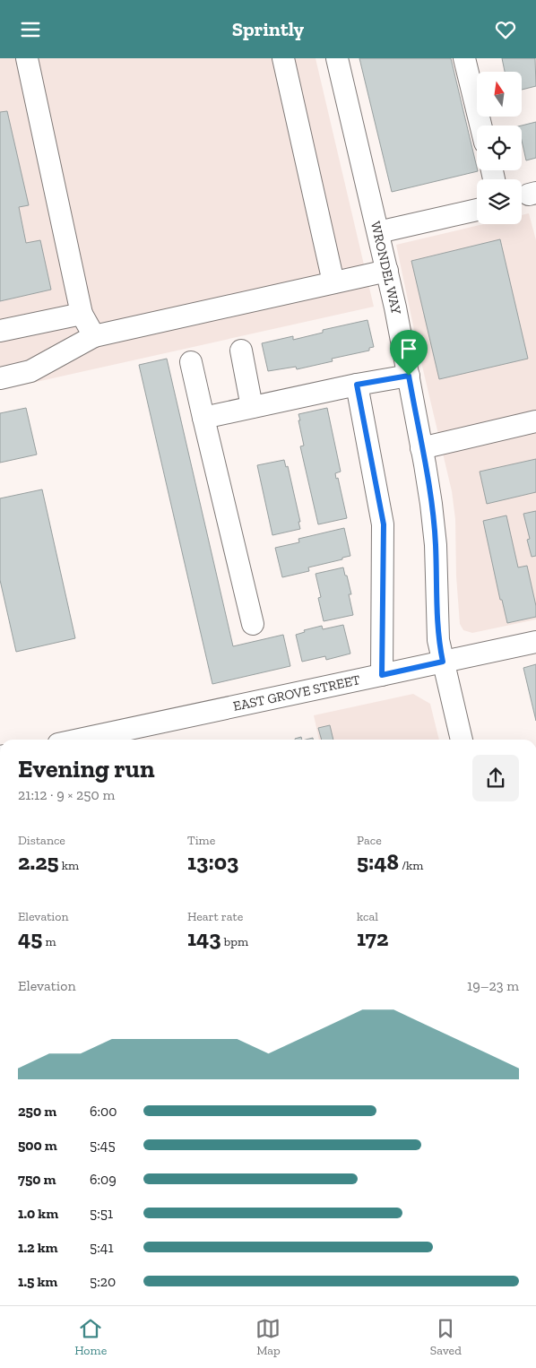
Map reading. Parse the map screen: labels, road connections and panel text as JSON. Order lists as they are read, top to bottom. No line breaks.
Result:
{"streets":{"street":["WRONDEL WAY","EAST GROVE STREET"]},"crossings":[["WRONDEL WAY","EAST GROVE STREET"]],"north":"top","page":{"header":"Sprintly","heading":["Evening run","21:12 · 9 × 250 m"],"stats":[["Distance","2.25 km"],["Time","13:03"],["Pace","5:48 /km"],["Elevation","45 m"],["Heart rate","143 bpm"],["kcal","172"]],"chart":["Elevation","19–23 m"],"list":[{"name":"250 m","note":"6:00"},{"name":"500 m","note":"5:45"},{"name":"750 m","note":"6:09"},{"name":"1.0 km","note":"5:51"},{"name":"1.2 km","note":"5:41"},{"name":"1.5 km","note":"5:20"}],"tabs":["Home","Map","Saved"]}}
